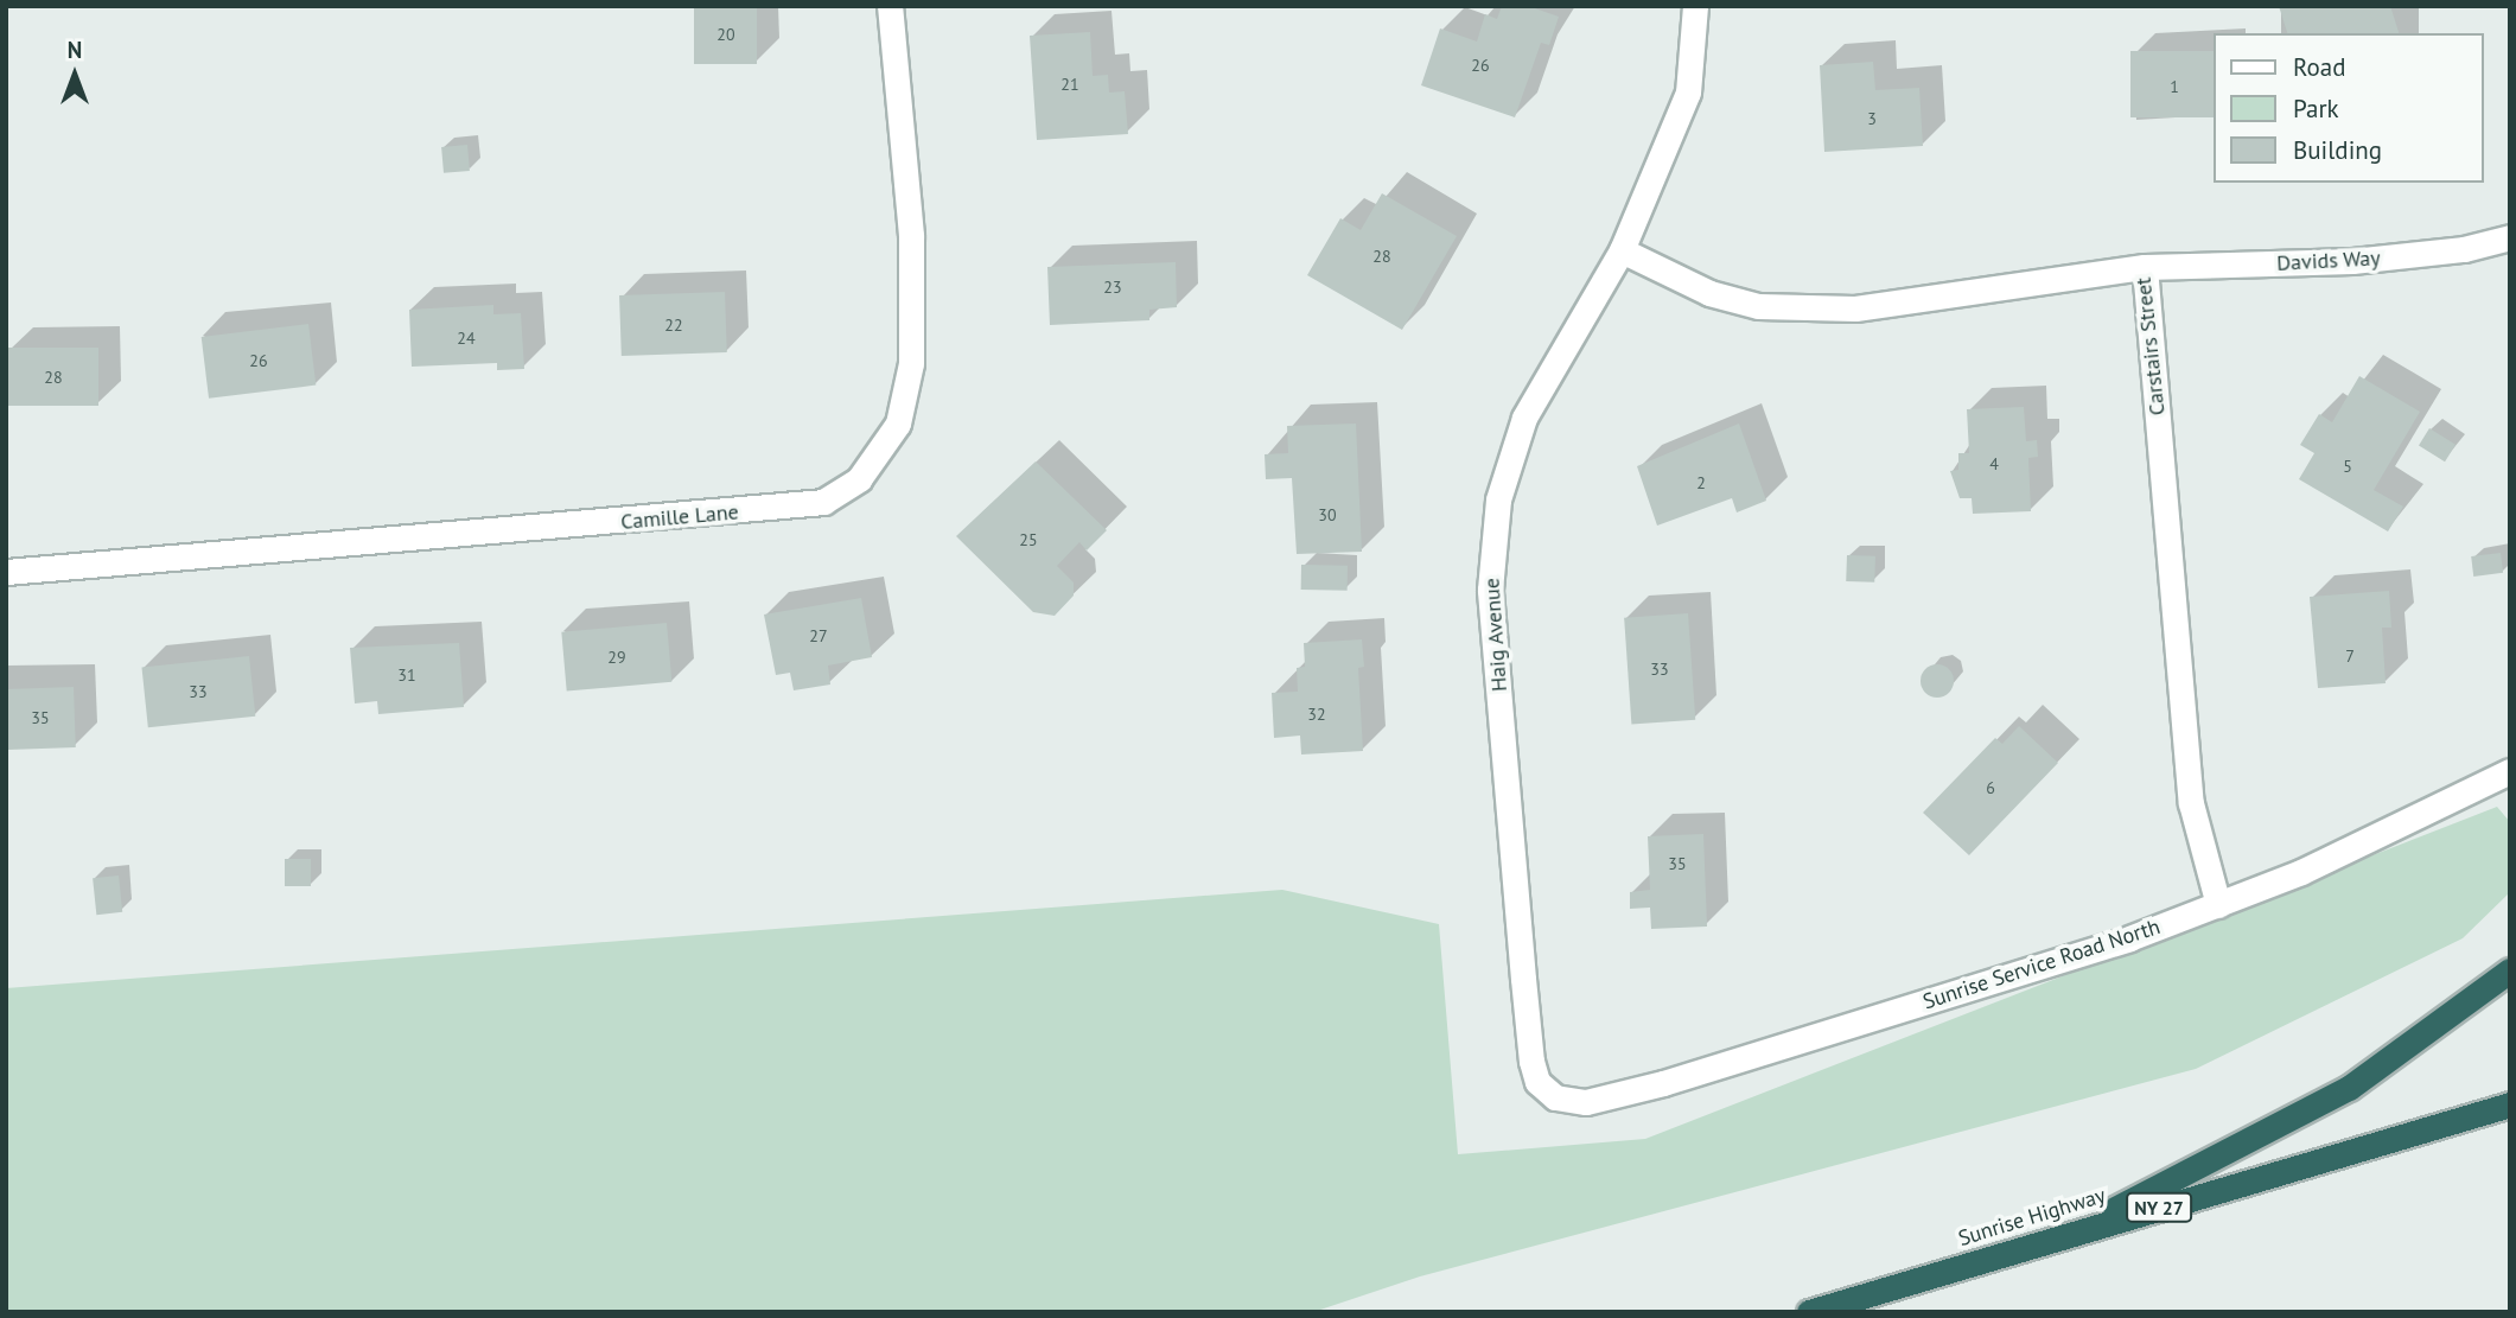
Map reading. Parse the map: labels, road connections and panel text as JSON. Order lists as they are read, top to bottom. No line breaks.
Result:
{"streets":{"highway":["NY 27","Sunrise Highway"],"street":["Davids Way","Carstairs Street","Camille Lane","Haig Avenue","Sunrise Service Road North"]},"crossings":[["Davids Way","Carstairs Street"],["Carstairs Street","Haig Avenue"],["Carstairs Street","Sunrise Service Road North"],["Haig Avenue","Sunrise Service Road North"]],"house_numbers":["20","26","21","1","3","28","23","22","24","26","28","4","5","2","30","25","27","7","29","33","31","33","32","35","6","35"],"legend":["Road","Park","Building"],"north":"top"}
